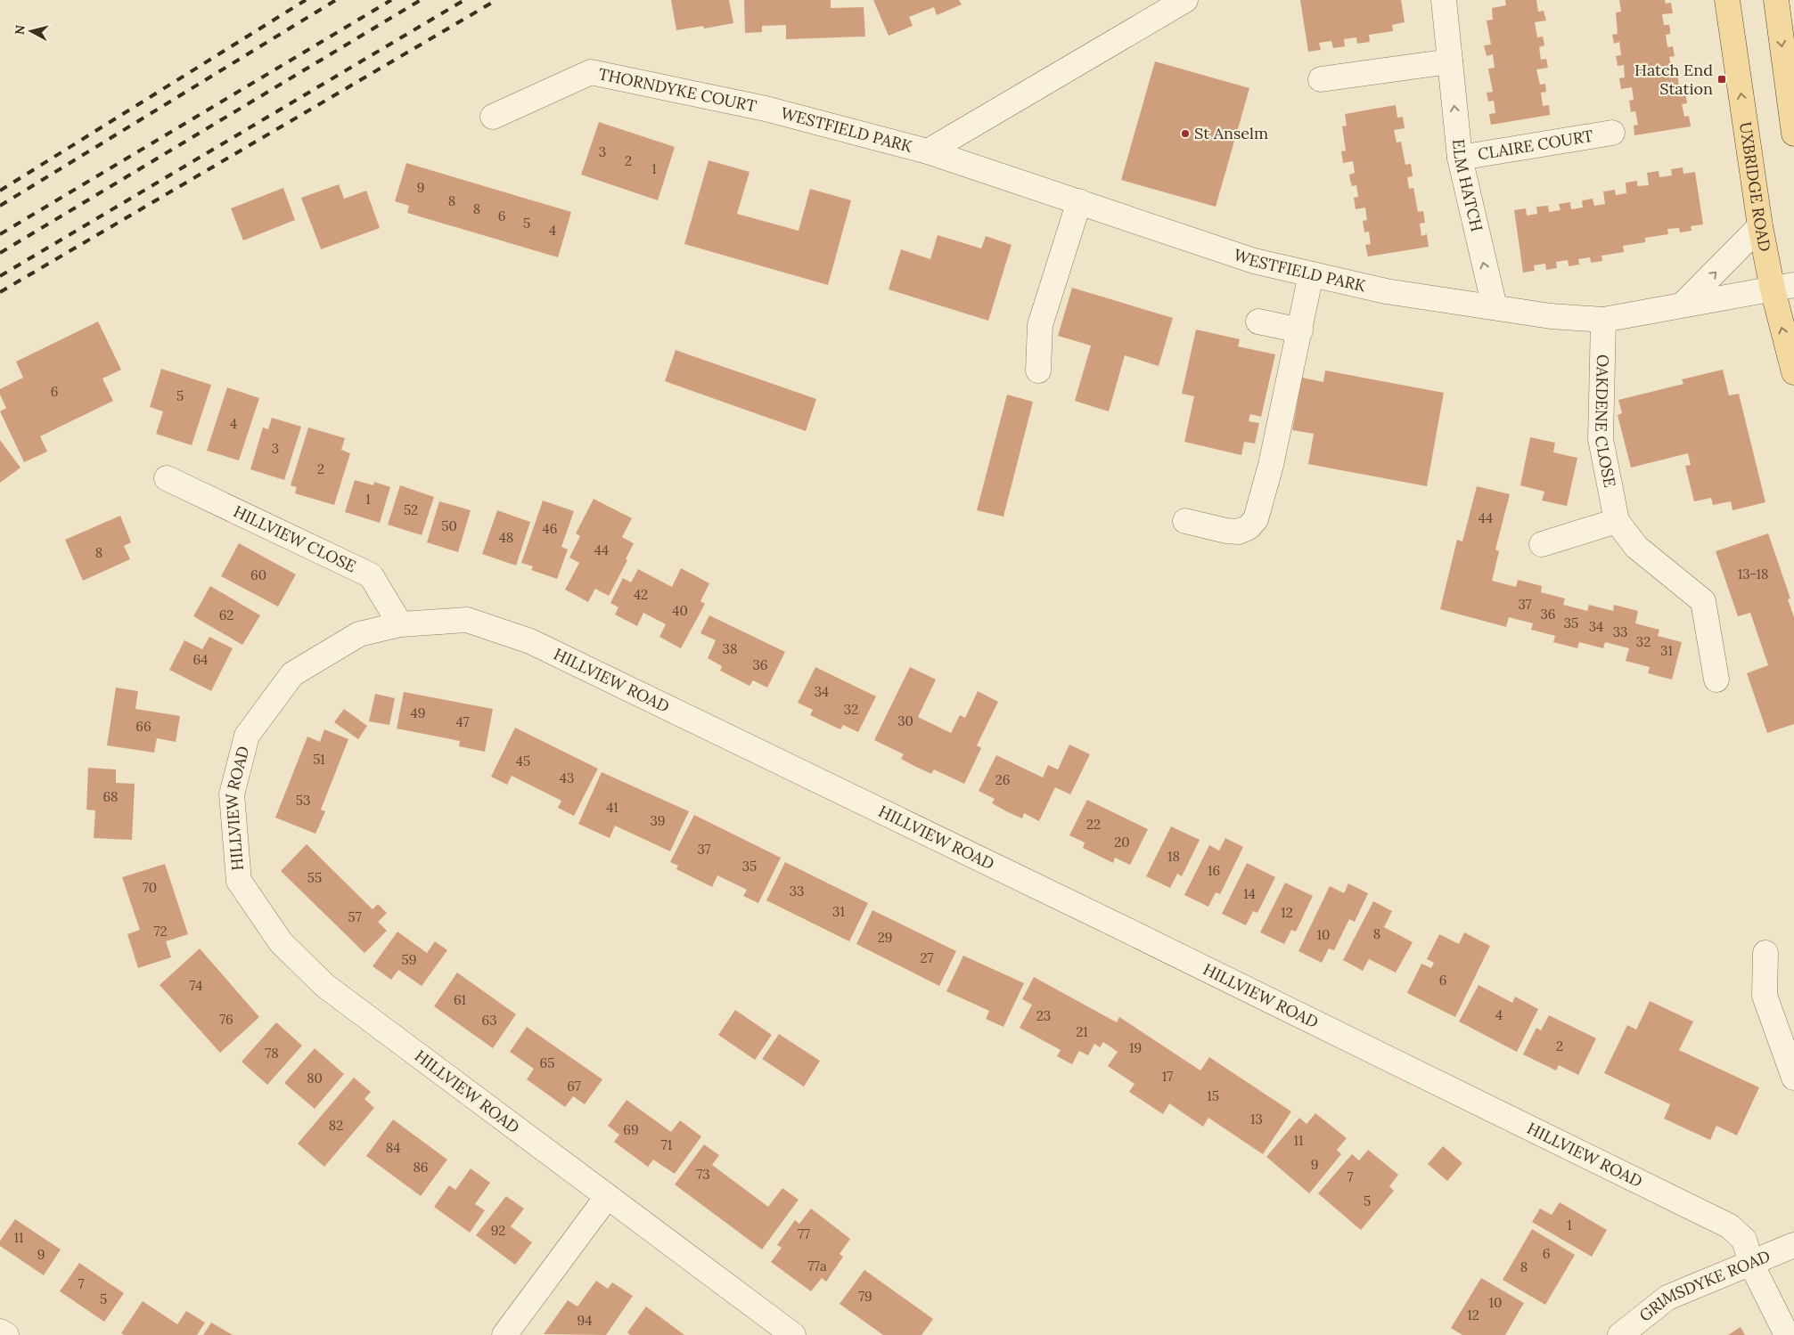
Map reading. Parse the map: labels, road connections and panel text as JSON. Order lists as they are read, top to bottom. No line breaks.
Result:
{"streets":{"main road":["UXBRIDGE ROAD"],"street":["THORNDYKE COURT","WESTFIELD PARK","CLAIRE COURT","ELM HATCH","OAKDENE CLOSE","HILLVIEW CLOSE","HILLVIEW ROAD","GRIMSDYKE ROAD"]},"crossings":[["THORNDYKE COURT","WESTFIELD PARK"],["WESTFIELD PARK","ELM HATCH"],["WESTFIELD PARK","UXBRIDGE ROAD"],["WESTFIELD PARK","OAKDENE CLOSE"],["CLAIRE COURT","ELM HATCH"],["HILLVIEW CLOSE","HILLVIEW ROAD"],["HILLVIEW ROAD","GRIMSDYKE ROAD"]],"one_way":["ELM HATCH"],"places":{"transit":["Hatch End Station"],"other":["St Anselm"]},"house_numbers":["3","2","1","9","8","8","6","5","4","6","5","4","3","2","1","52","44","50","46","48","44","8","13-18","60","42","37","40","36","62","35","34","33","32","38","31","64","36","34","32","49","30","47","66","51","45","43","26","68","53","41","39","22","20","37","18","35","16","55","70","33","14","31","12","57","72","8","10","29","27","59","6","74","61","4","23","76","63","21","2","19","78","65","17","80","67","15","13","82","69","11","71","84","9","86","73","7","5","1","92","77","11","6","9","77a","8","7","79","5","10","12","94"],"north":"left"}
